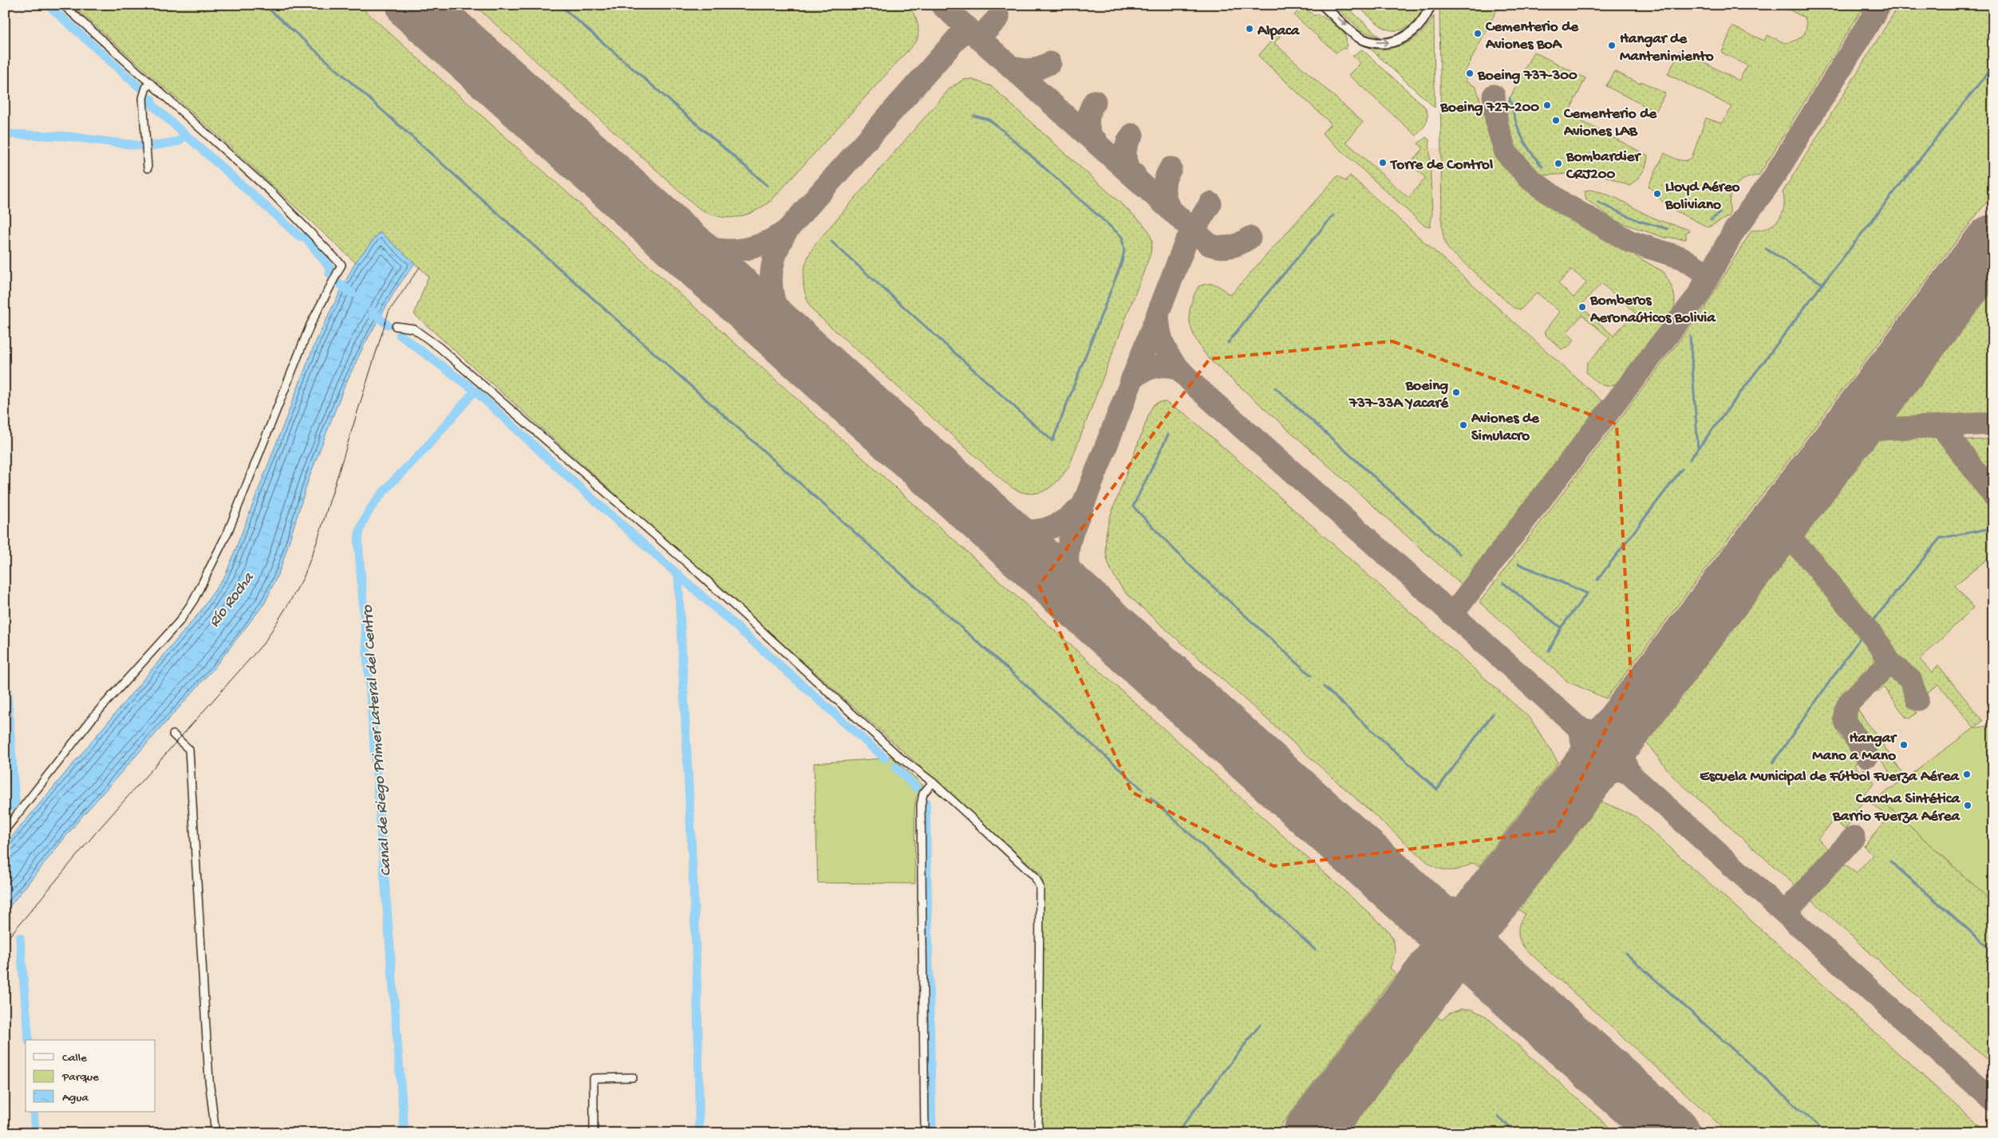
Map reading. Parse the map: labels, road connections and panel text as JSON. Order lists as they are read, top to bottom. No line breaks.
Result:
{"water":["Río Rocha","Canal de Riego Primer Lateral del Centro"],"places":["Alpaca","Cementerio de Aviones BoA","Hangar de Mantenimiento","Boeing 737-300","Boeing 727-200","Cementerio de Aviones LAB","Torre de Control","Bombardier CRJ200","Lloyd Aéreo Boliviano","Bomberos Aeronaúticos Bolivia","Boeing 737-33A Yacaré","Aviones de Simulacro","Hangar Mano a Mano","Escuela Municipal de Fútbol Fuerza Aérea","Cancha Sintética Barrio Fuerza Aérea"],"legend":["Calle","Parque","Agua"]}
